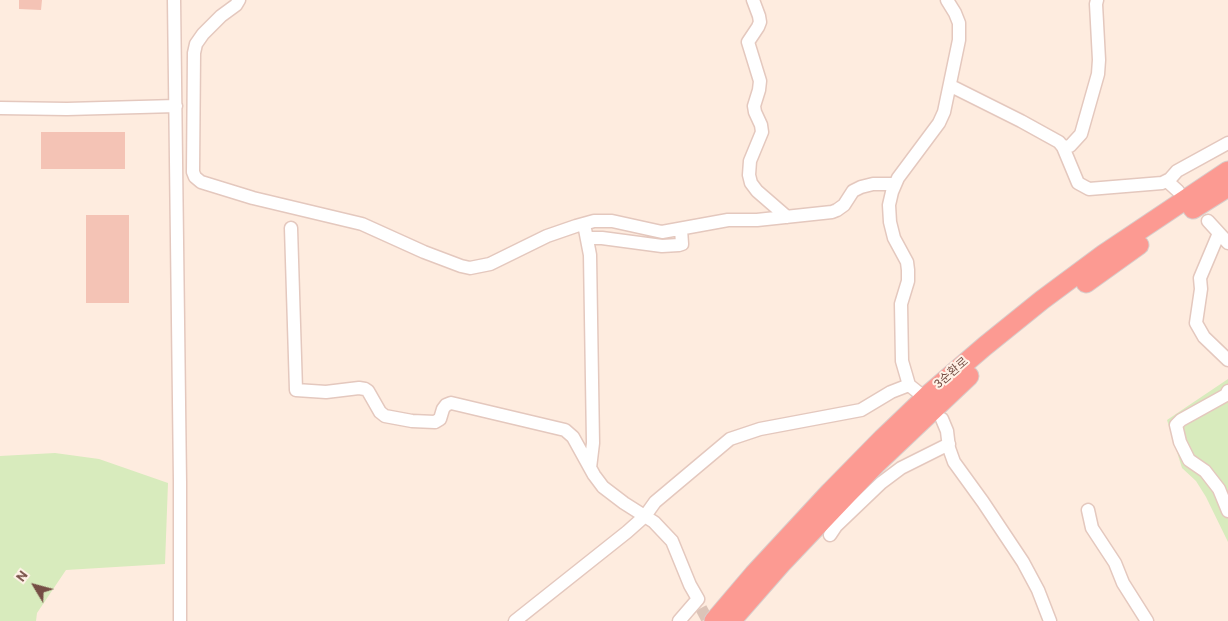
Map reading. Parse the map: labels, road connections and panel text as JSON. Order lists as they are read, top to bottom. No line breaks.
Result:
{"streets":{"highway":["3순환로"]},"north":"top left"}
